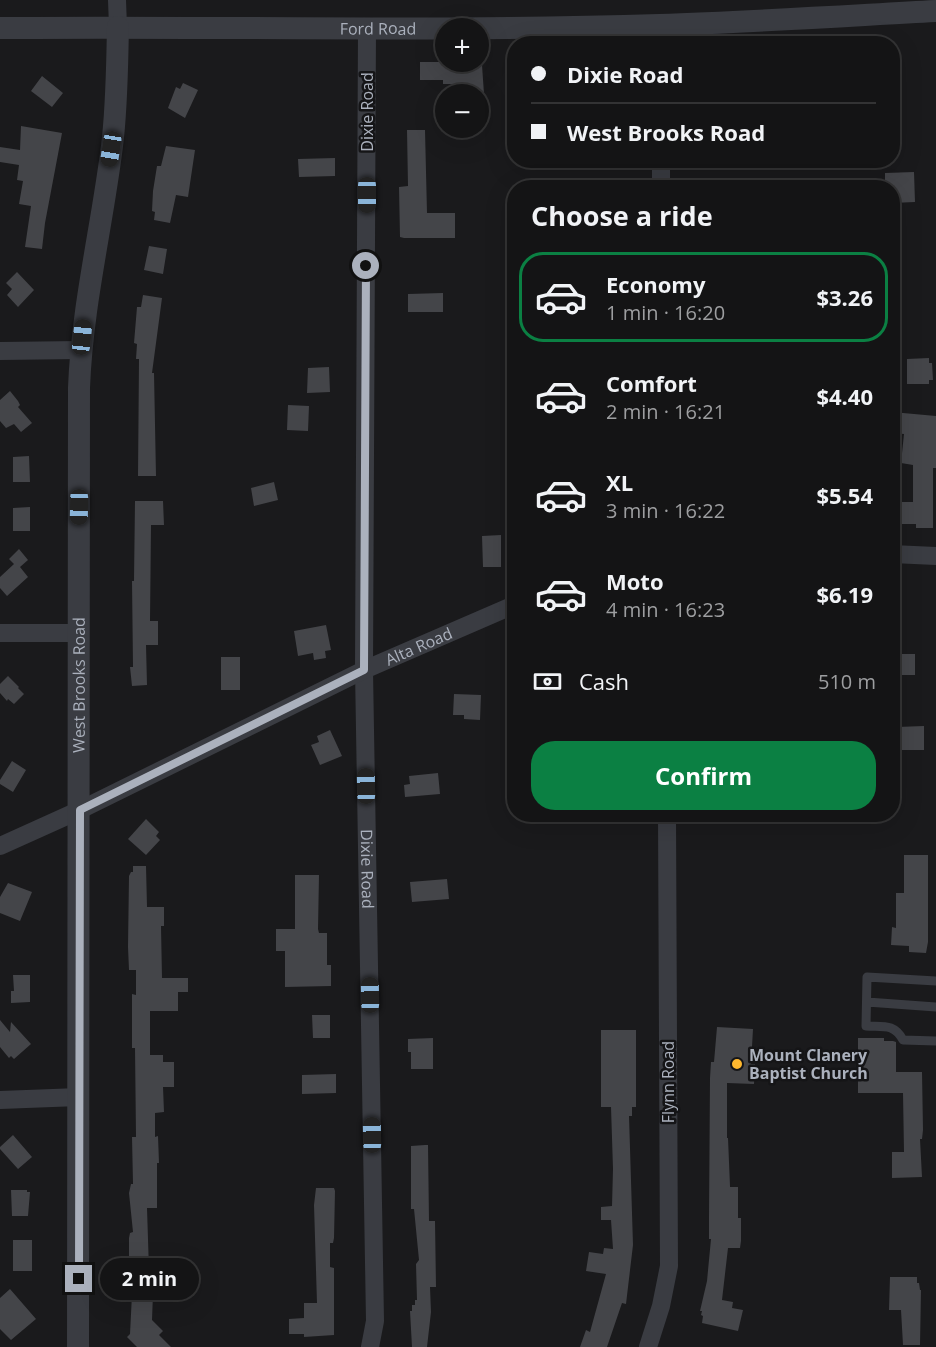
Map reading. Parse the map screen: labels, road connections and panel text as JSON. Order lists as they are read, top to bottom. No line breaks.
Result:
{"streets":{"street":["Ford Road","Dixie Road","Alta Road","West Brooks Road","Flynn Road"]},"crossings":[["Ford Road","Dixie Road"],["Ford Road","West Brooks Road"],["Dixie Road","Alta Road"],["Alta Road","West Brooks Road"]],"places":["Mount Clanery Baptist Church"],"page":{"map_buttons":["+","−"],"banner":["Dixie Road","West Brooks Road"],"heading":"Choose a ride","list":[{"name":"Economy","note":"1 min · 16:20","value":"$3.26"},{"name":"Comfort","note":"2 min · 16:21","value":"$4.40"},{"name":"XL","note":"3 min · 16:22","value":"$5.54"},{"name":"Moto","note":"4 min · 16:23","value":"$6.19"}],"pay":["Cash","510 m"],"buttons":"Confirm","bubble":"2 min"}}
